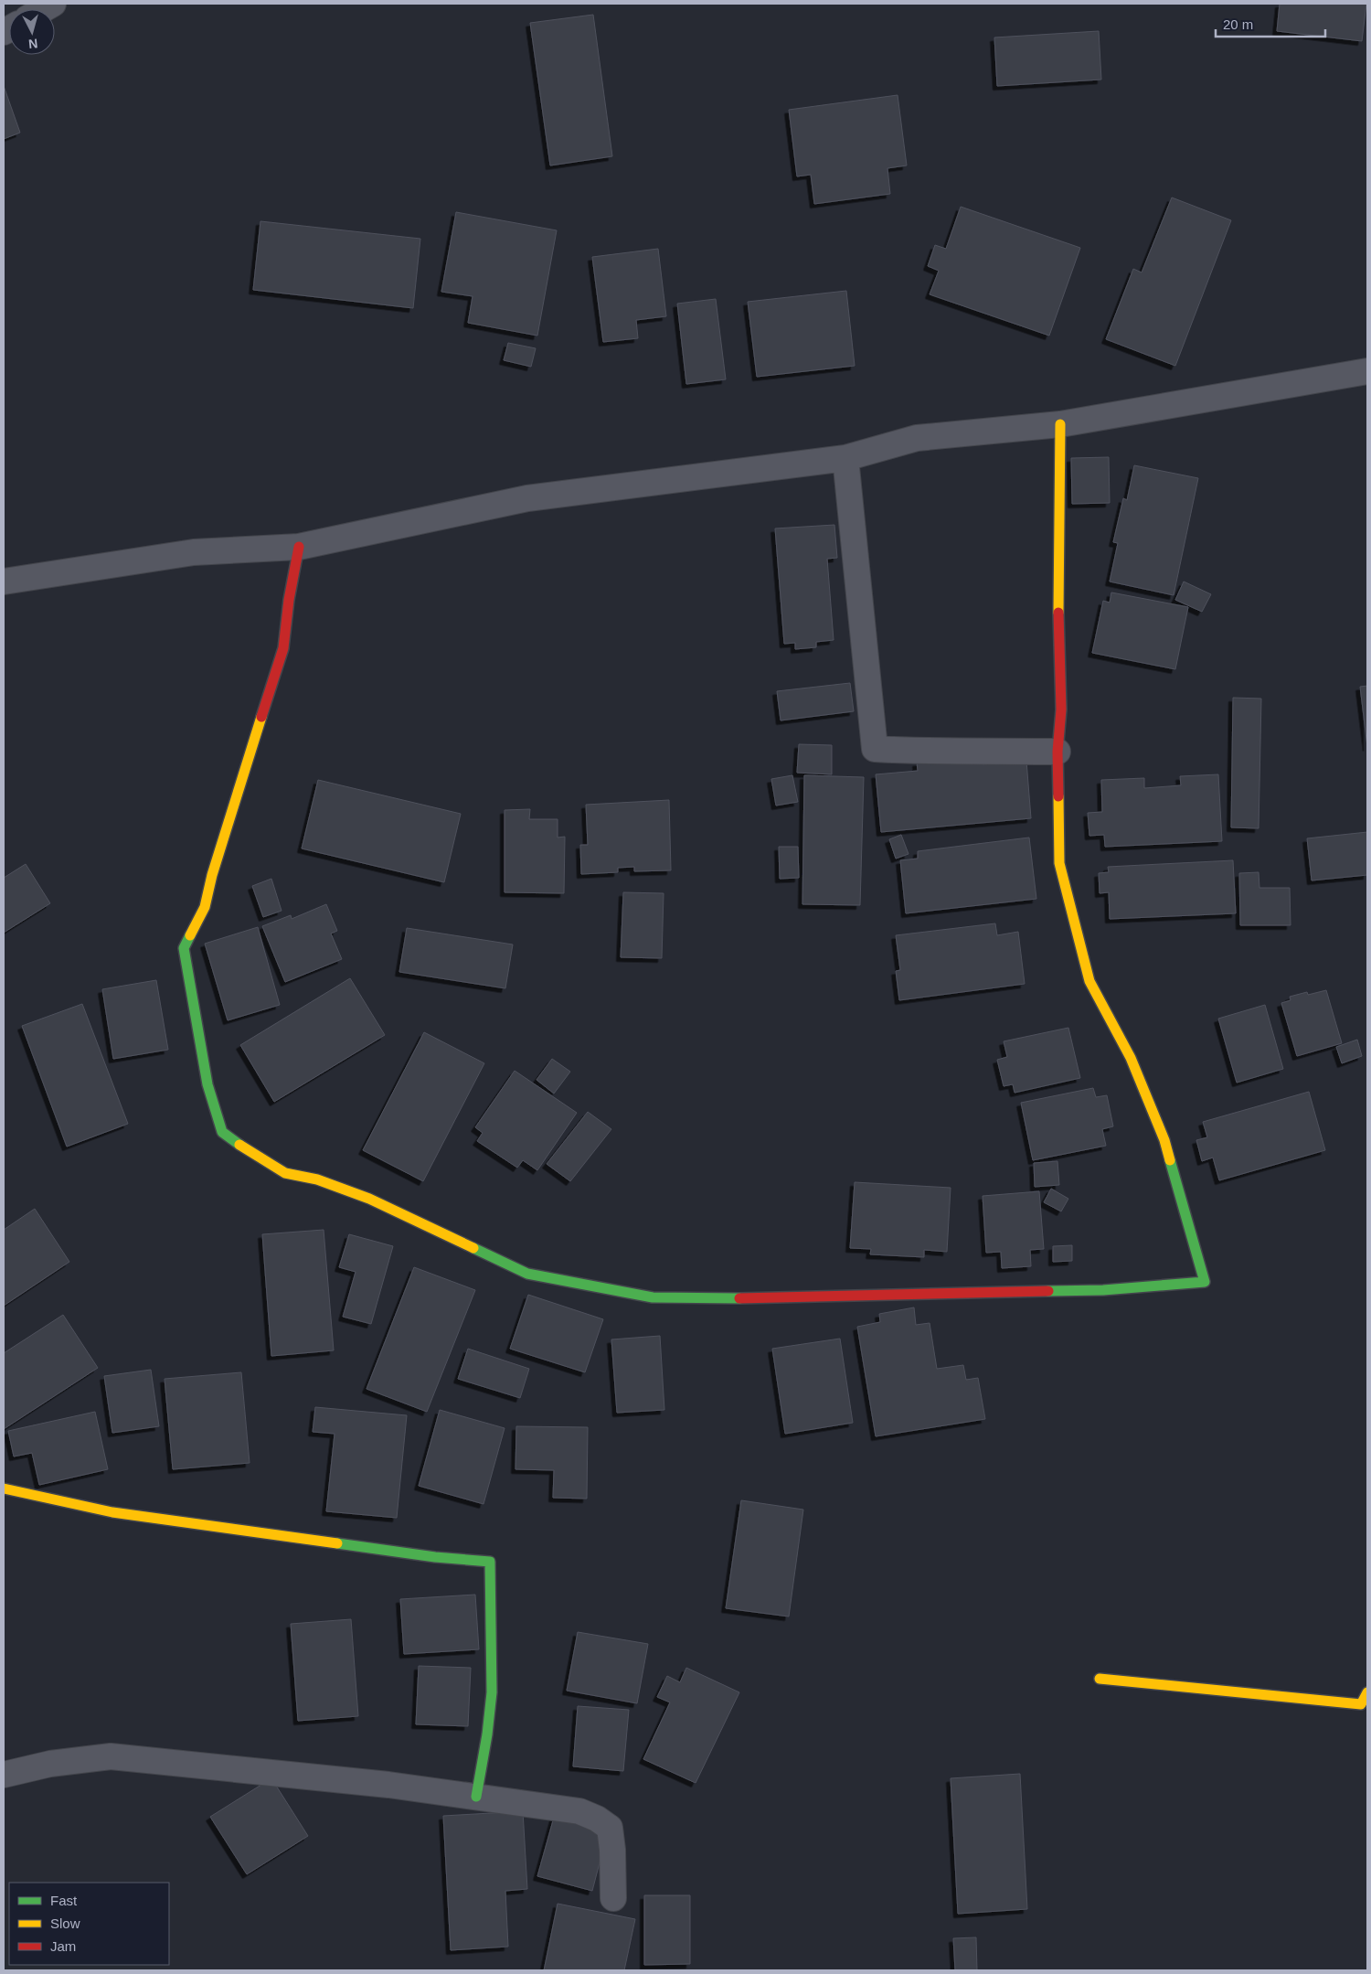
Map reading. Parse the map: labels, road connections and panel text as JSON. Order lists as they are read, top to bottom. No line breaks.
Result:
{"legend":["Fast","Slow","Jam"],"scale_bar":"20 m","north":"bottom"}
